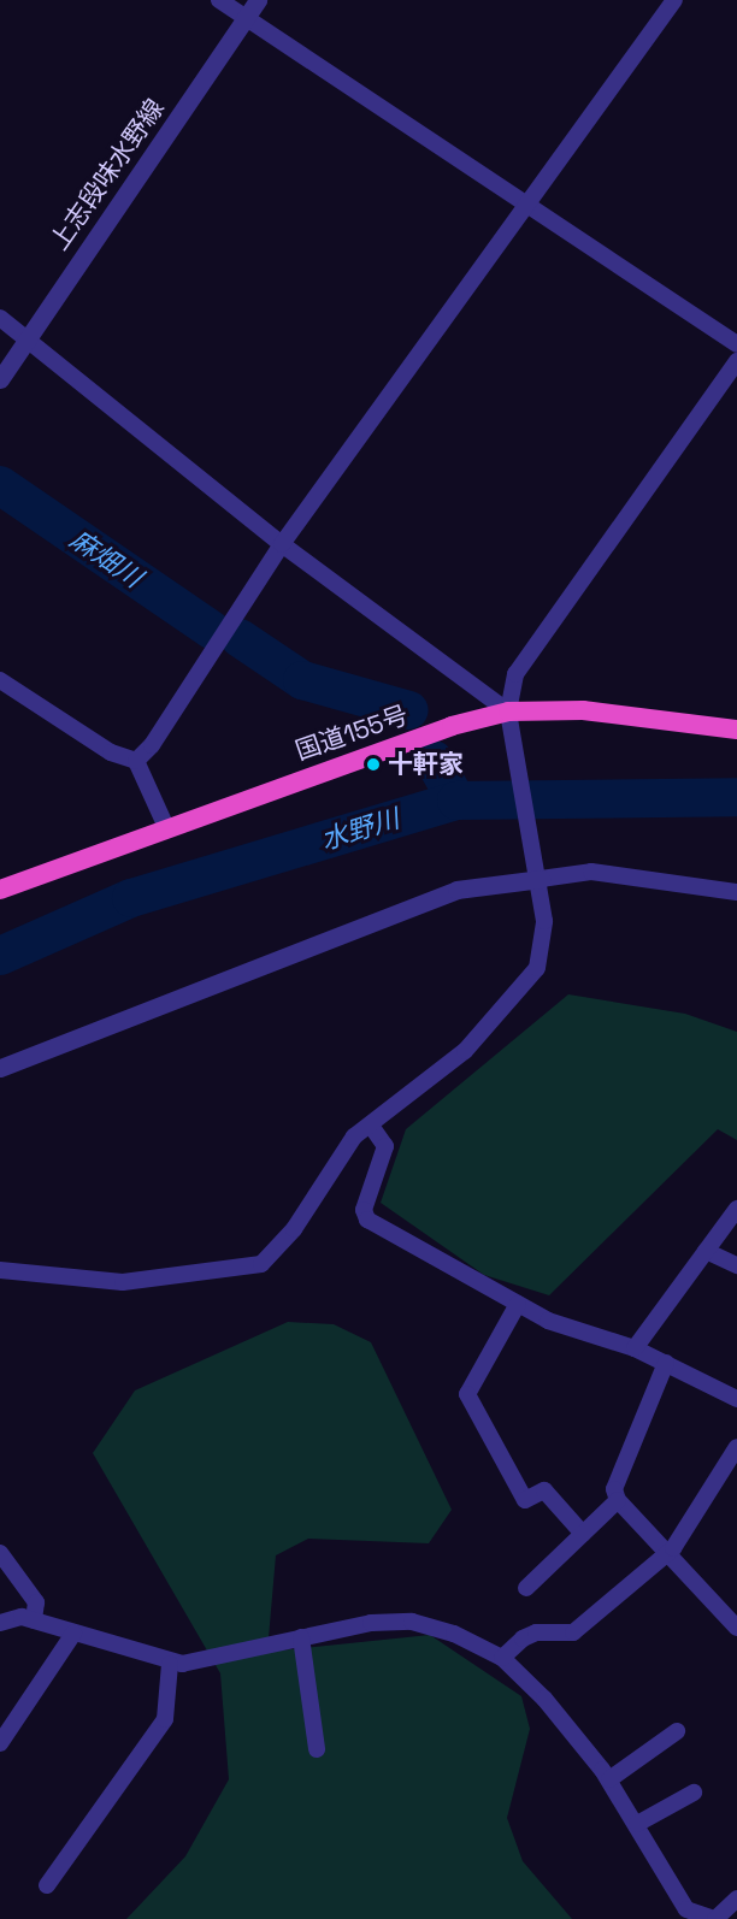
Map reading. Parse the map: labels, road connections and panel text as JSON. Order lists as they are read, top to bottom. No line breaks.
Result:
{"streets":{"highway":["国道155号"],"street":["上志段味水野線"]},"water":["麻畑川","水野川"],"places":["十軒家"]}
